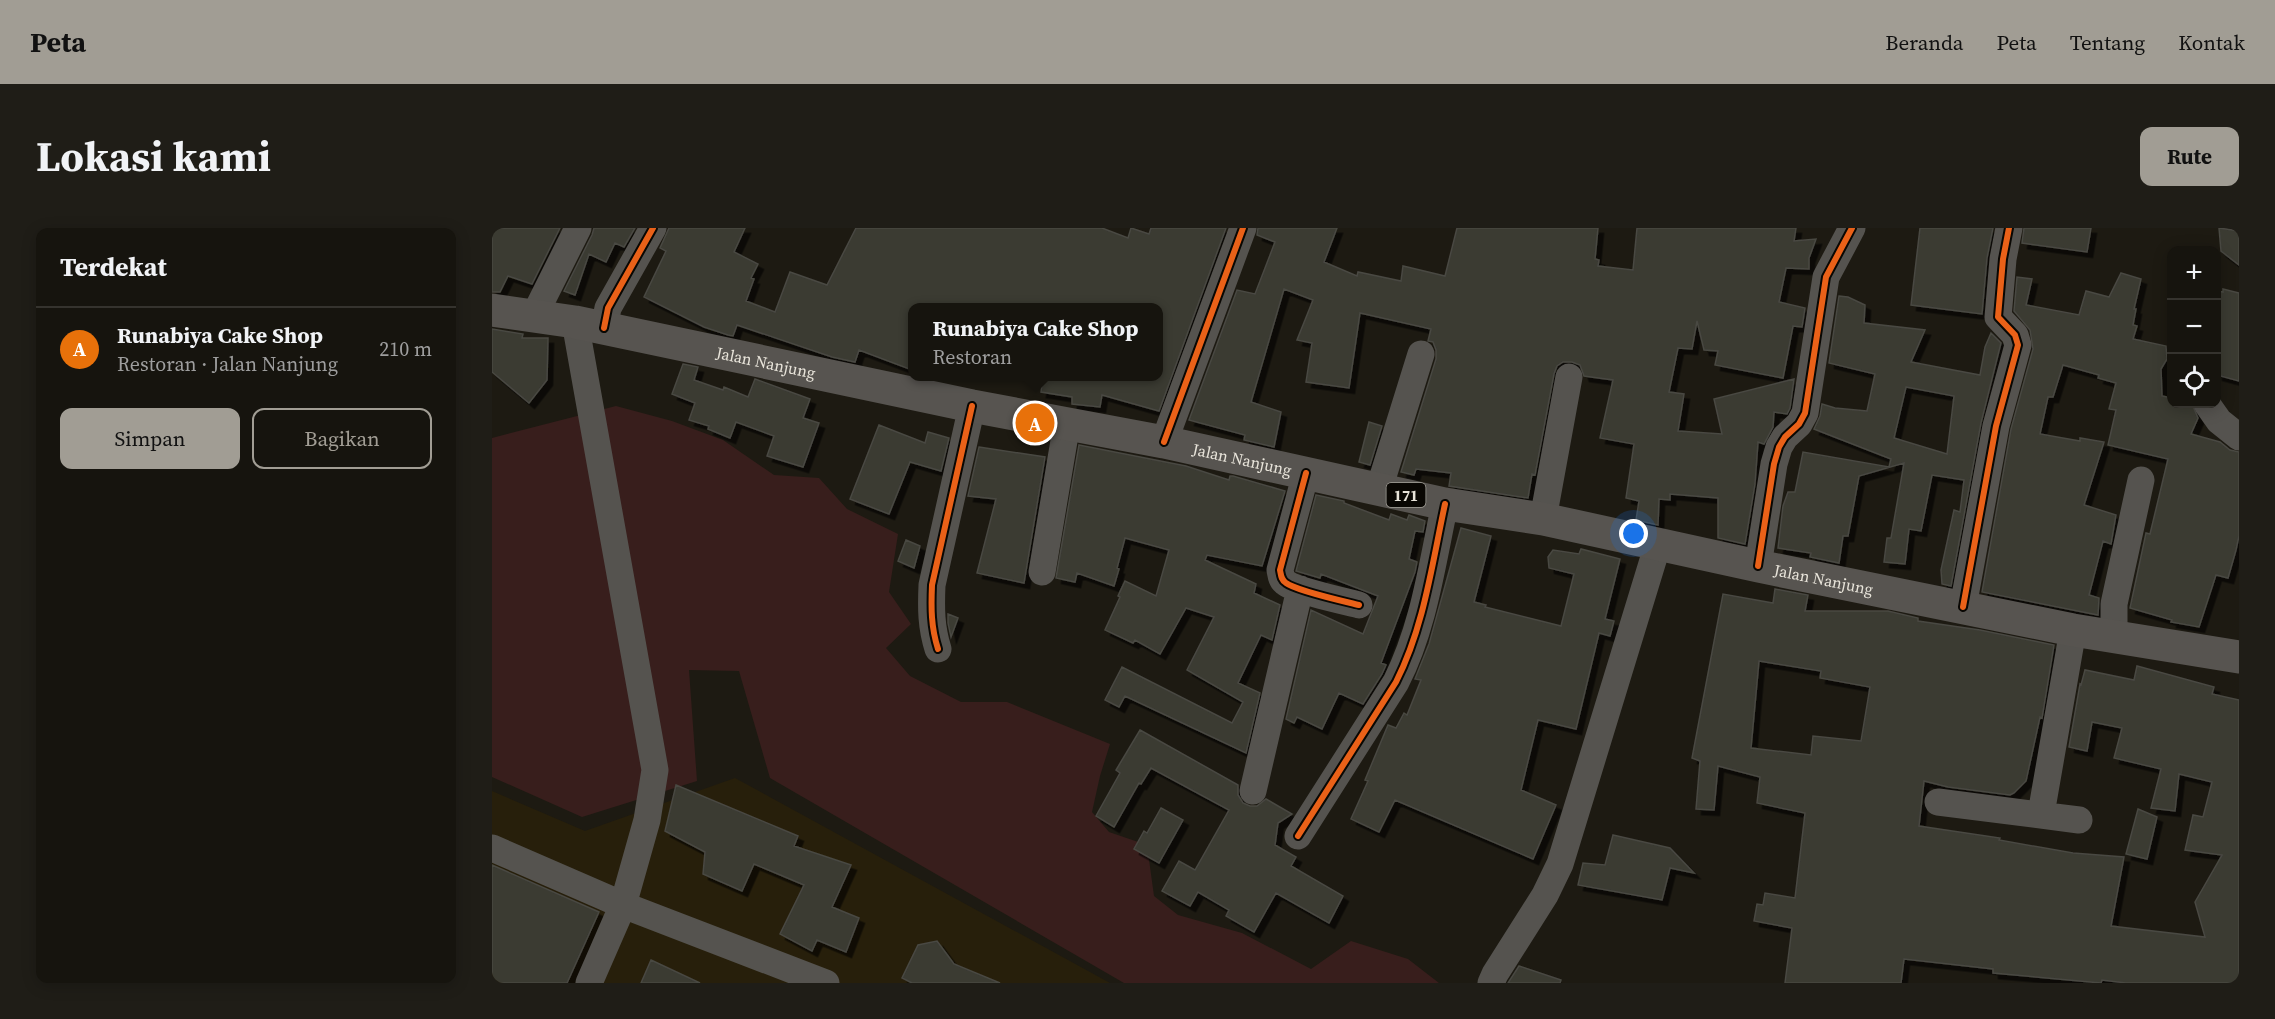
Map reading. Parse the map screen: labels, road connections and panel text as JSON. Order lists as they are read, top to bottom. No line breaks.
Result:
{"streets":{"main road":["Jalan Nanjung","171"]},"page":{"header":"Peta","nav":["Beranda","Peta","Tentang","Kontak"],"title":"Lokasi kami","buttons":["Rute",["Simpan","Bagikan"]],"heading":"Terdekat","map_buttons":["+","−"],"popup":["Runabiya Cake Shop","Restoran"],"list":[{"mark":"A","name":"Runabiya Cake Shop","note":"Restoran · Jalan Nanjung","value":"210 m"}],"pins":"A"}}
